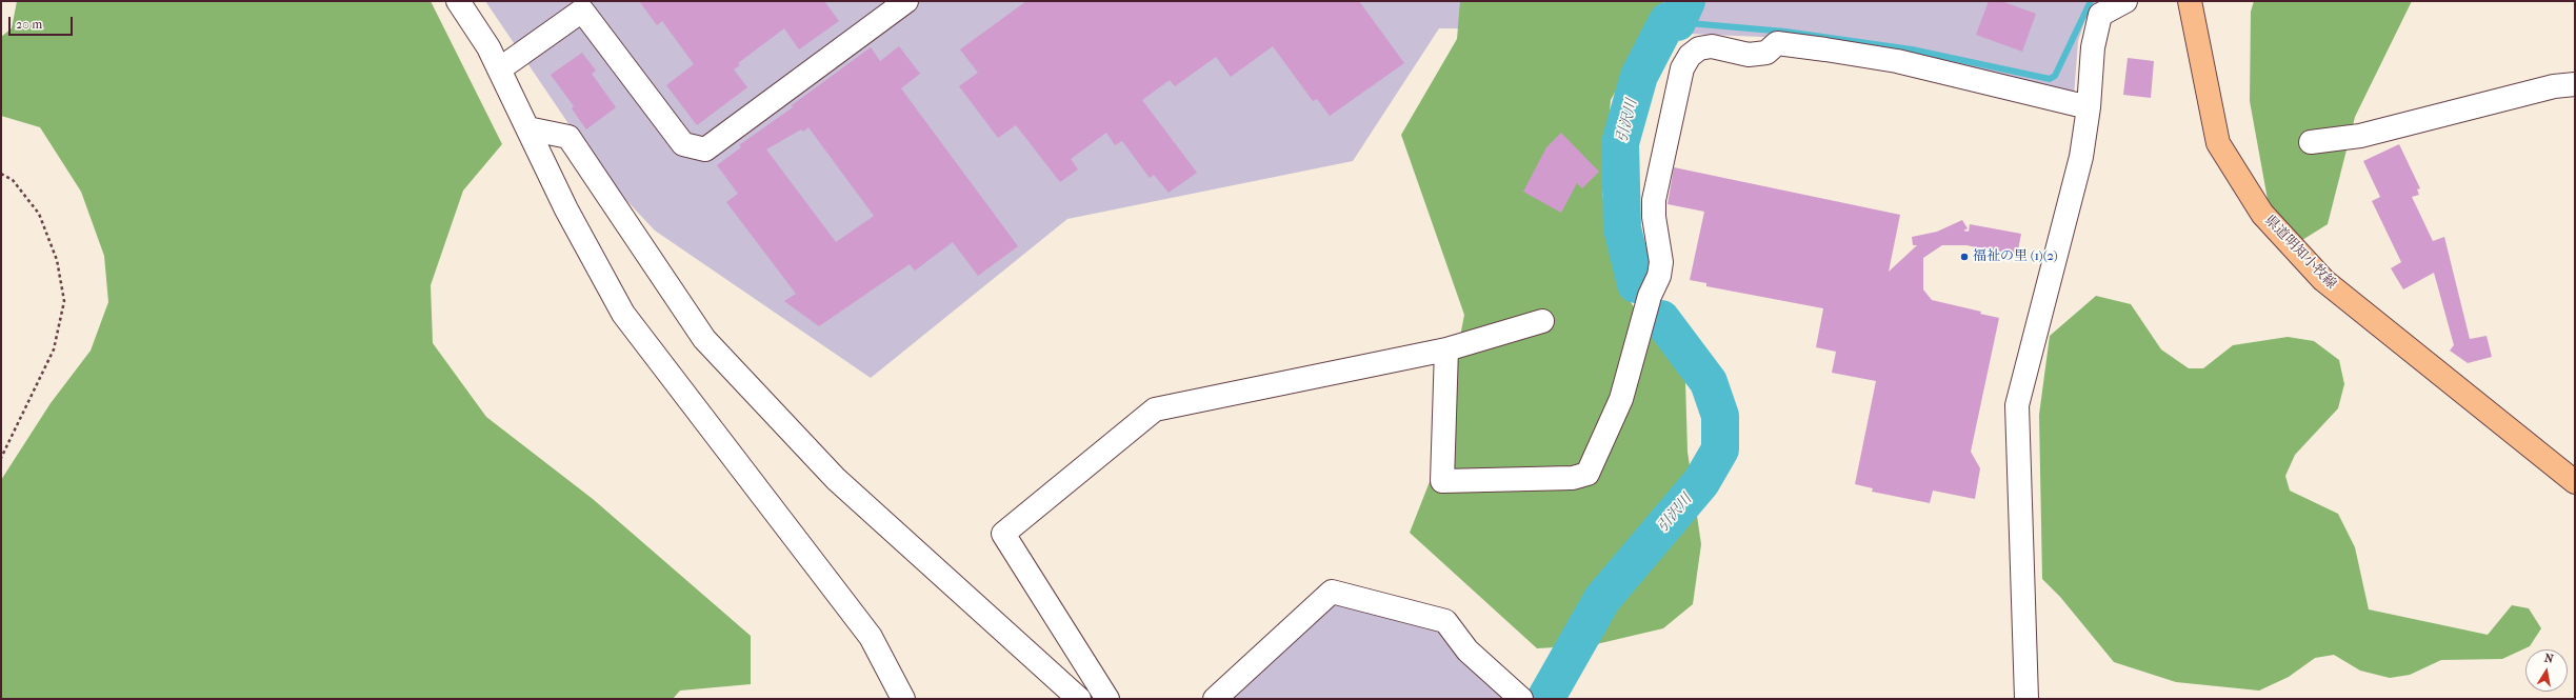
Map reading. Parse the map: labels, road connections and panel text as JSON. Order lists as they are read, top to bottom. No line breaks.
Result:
{"streets":{"main road":["県道明知小牧線"]},"water":["引沢川"],"places":["福祉の里 (1)(2)"],"scale_bar":"20 m","north":"top"}
